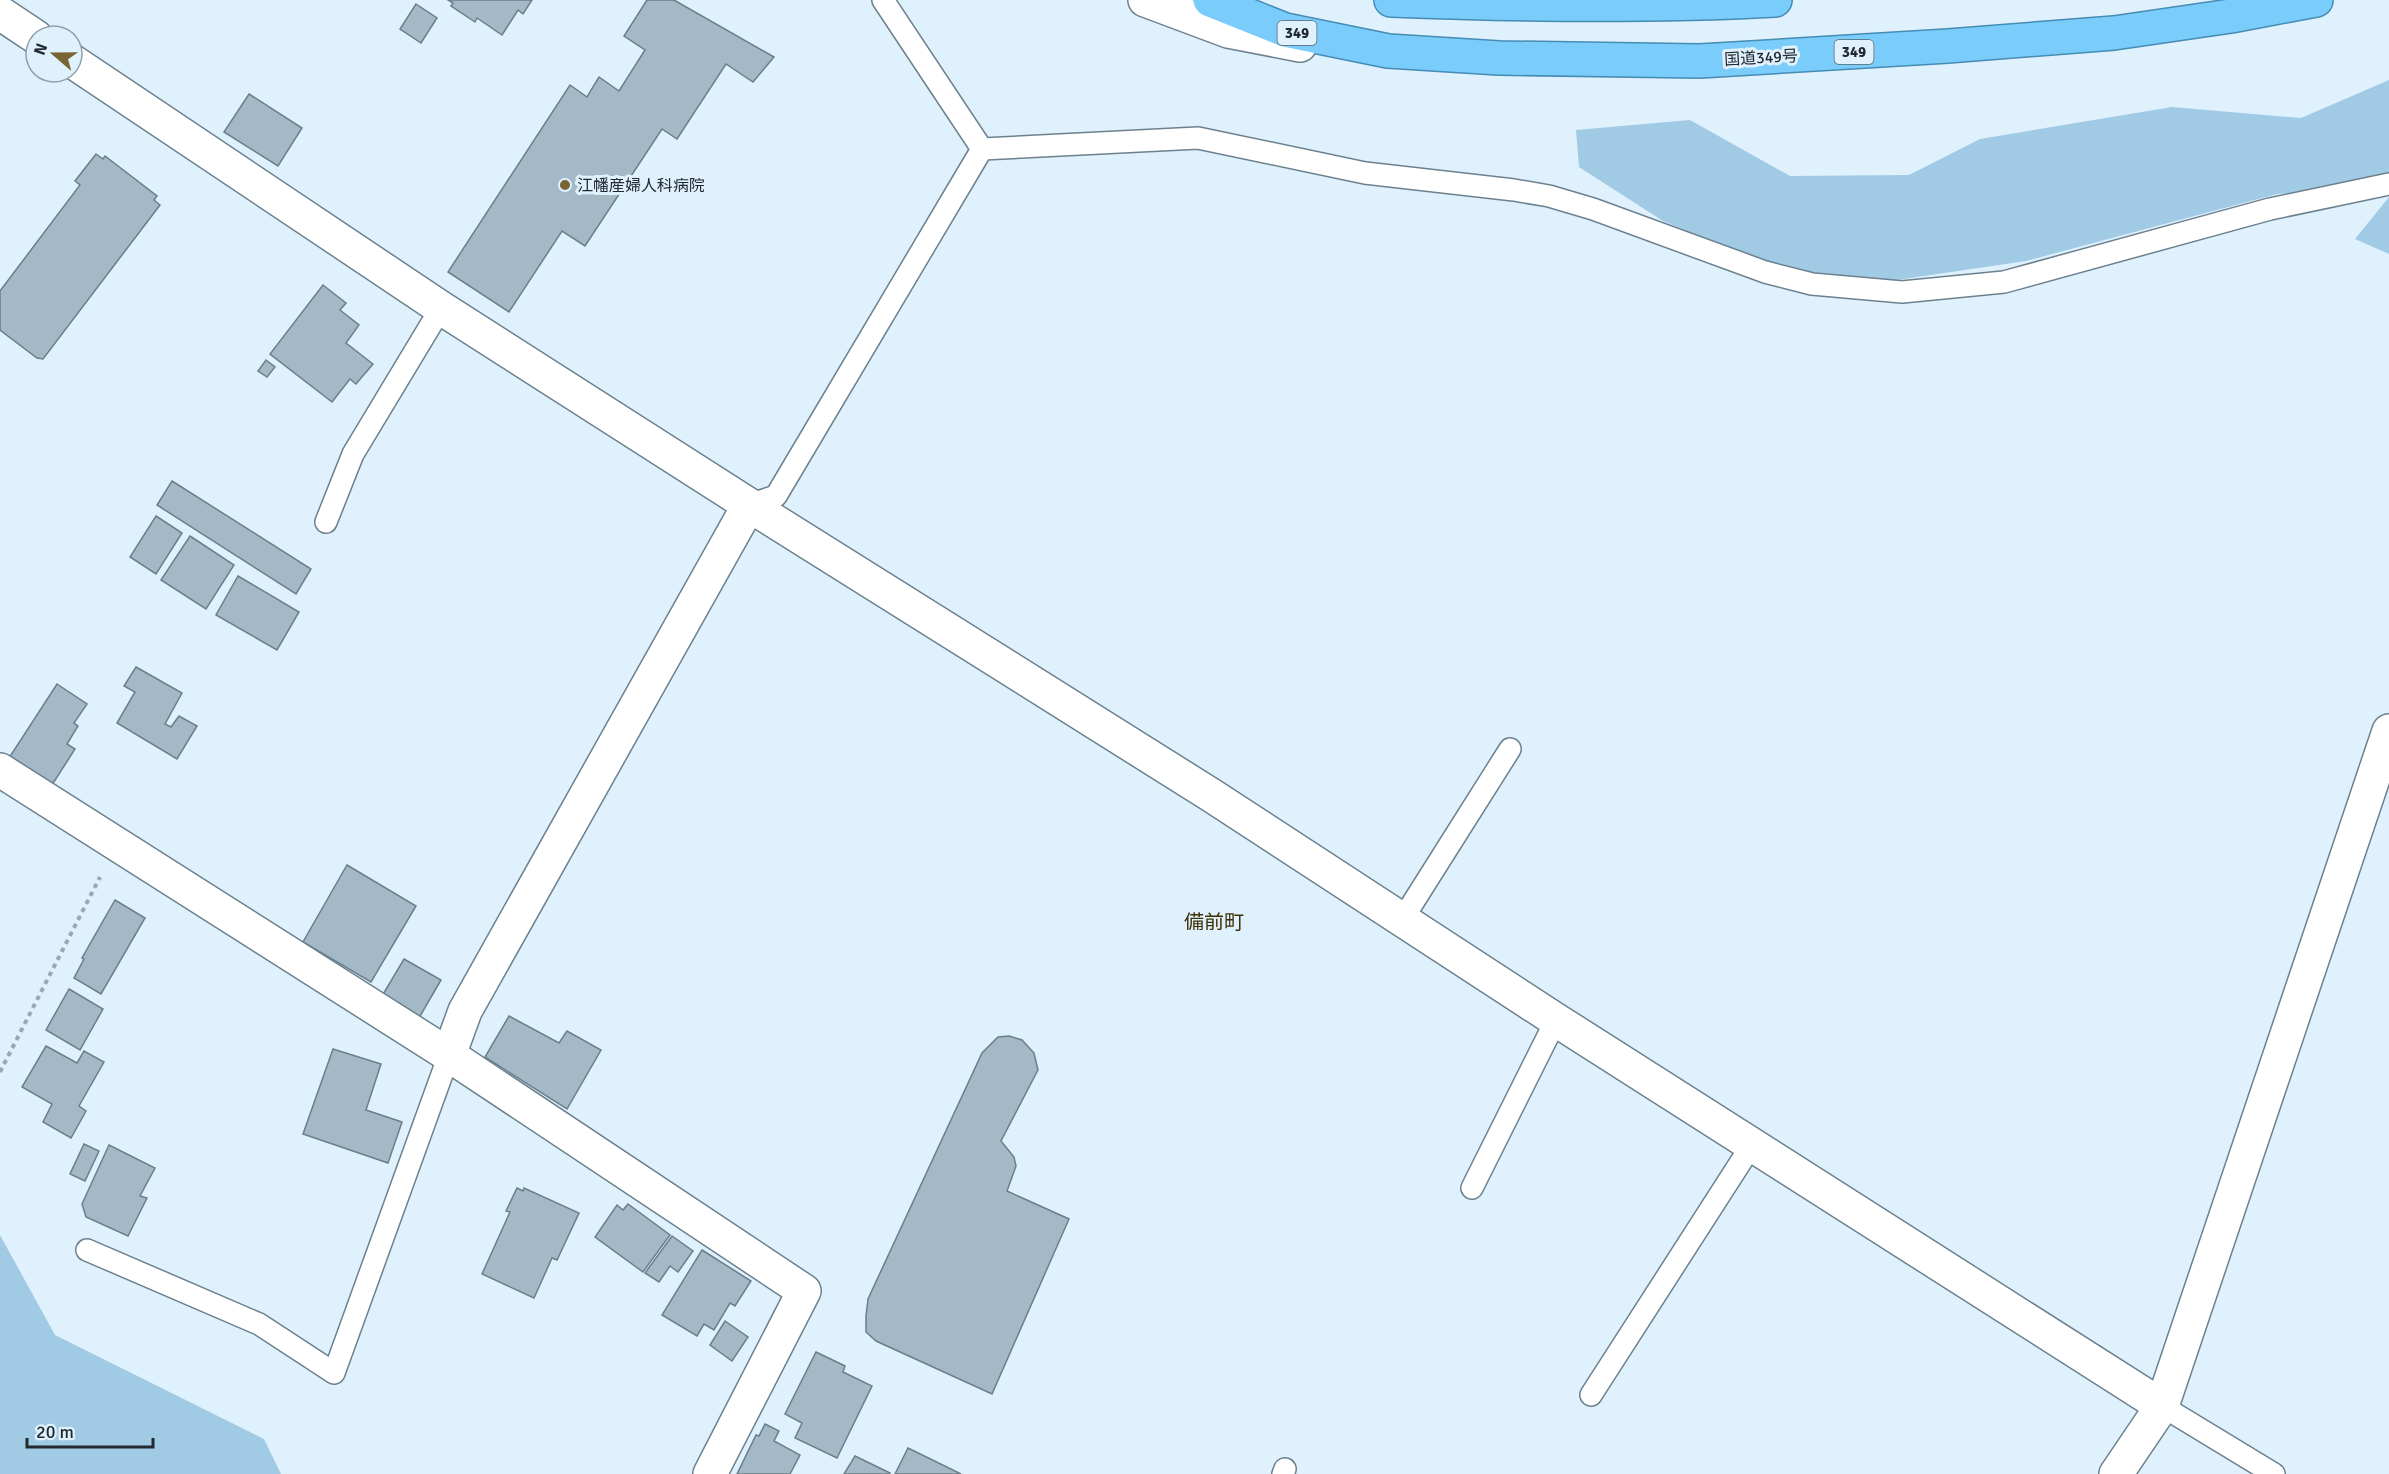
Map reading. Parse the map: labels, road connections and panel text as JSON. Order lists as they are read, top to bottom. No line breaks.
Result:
{"streets":{"highway":["349","国道349号"]},"districts":["備前町"],"places":["江幡産婦人科病院"],"scale_bar":"20 m","north":"left"}
